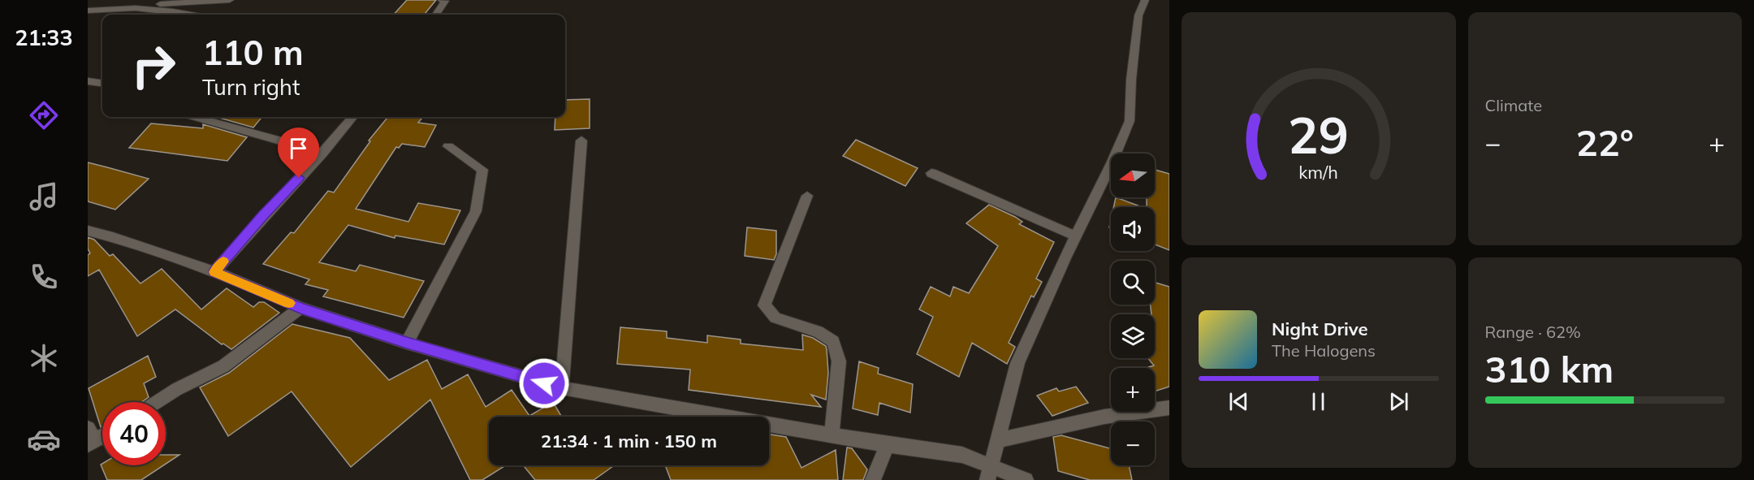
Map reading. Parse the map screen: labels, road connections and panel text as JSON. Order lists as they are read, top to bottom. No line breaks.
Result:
{"north":"left","page":{"tabs":"21:33","tile":["Climate",["Range · 62%","310 km"]],"turn":["110 m","Turn right"],"heat":["−","22°","+"],"map_buttons":["+","−"],"song":["Night Drive","The Halogens"],"limit":"40","trip":"21:34 · 1 min · 150 m","gauge":["29","km/h"]}}
